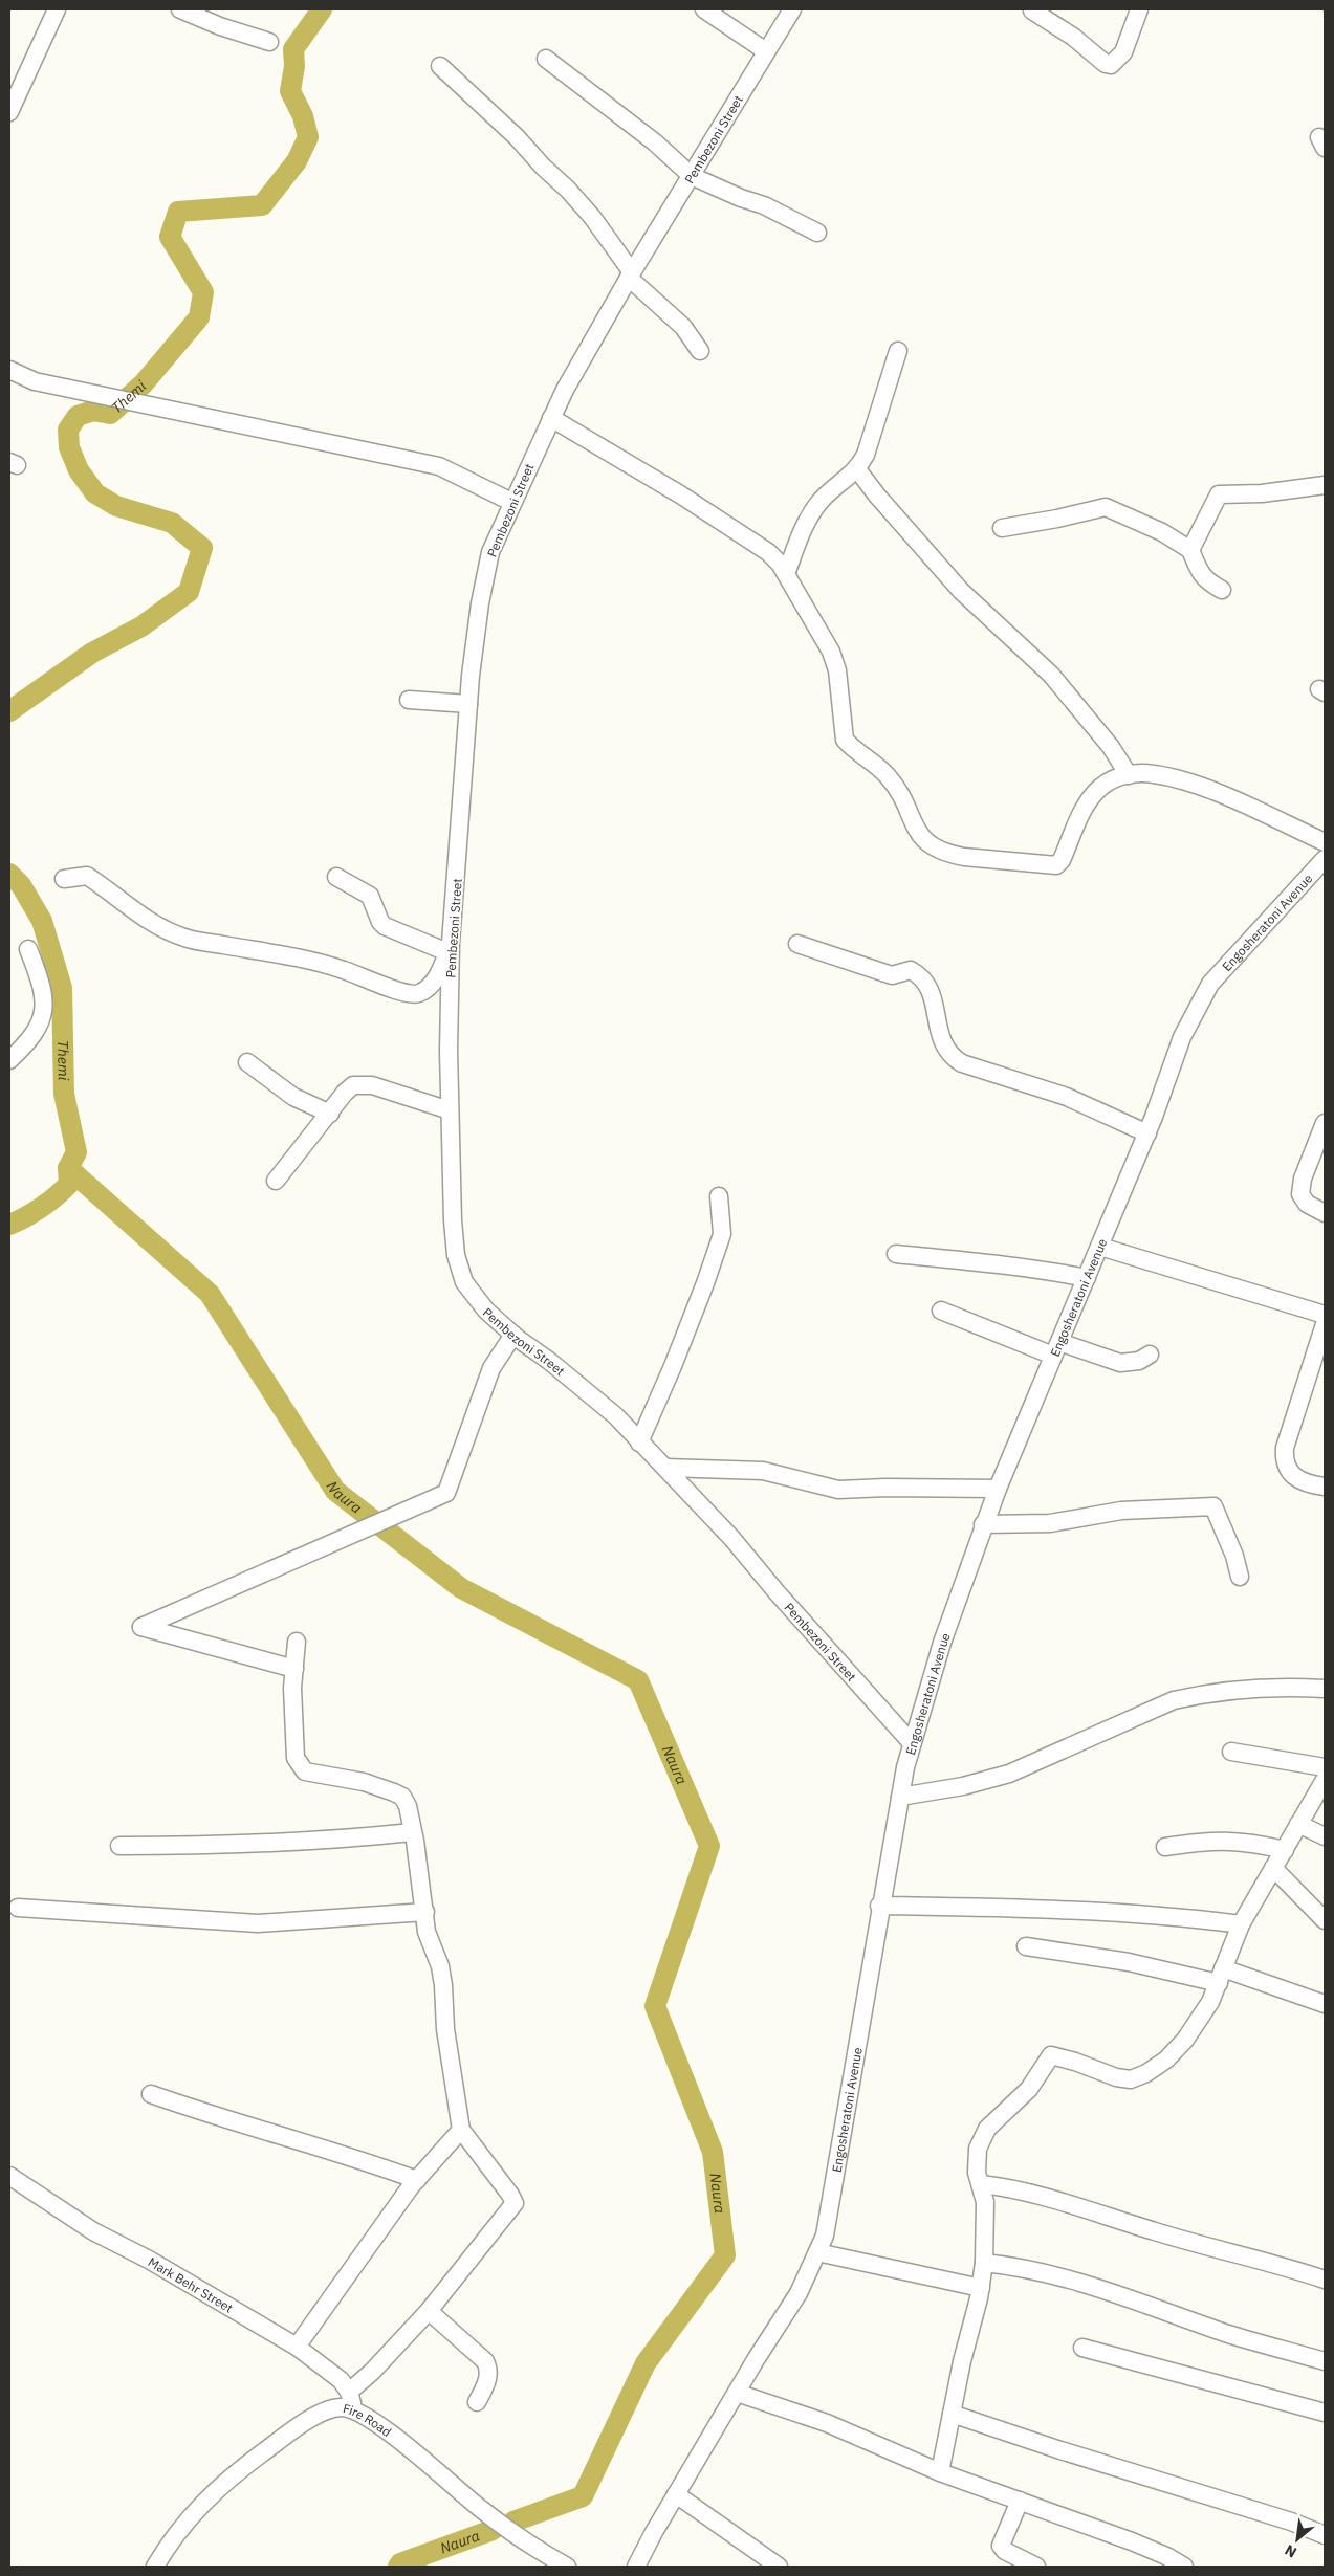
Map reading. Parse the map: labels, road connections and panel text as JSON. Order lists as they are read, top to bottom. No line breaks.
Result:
{"streets":{"street":["Pembezoni Street","Engosheratoni Avenue","Mark Behr Street","Fire Road"]},"crossings":[["Pembezoni Street","Engosheratoni Avenue"]],"water":["Themi","Naura"],"north":"bottom left"}
